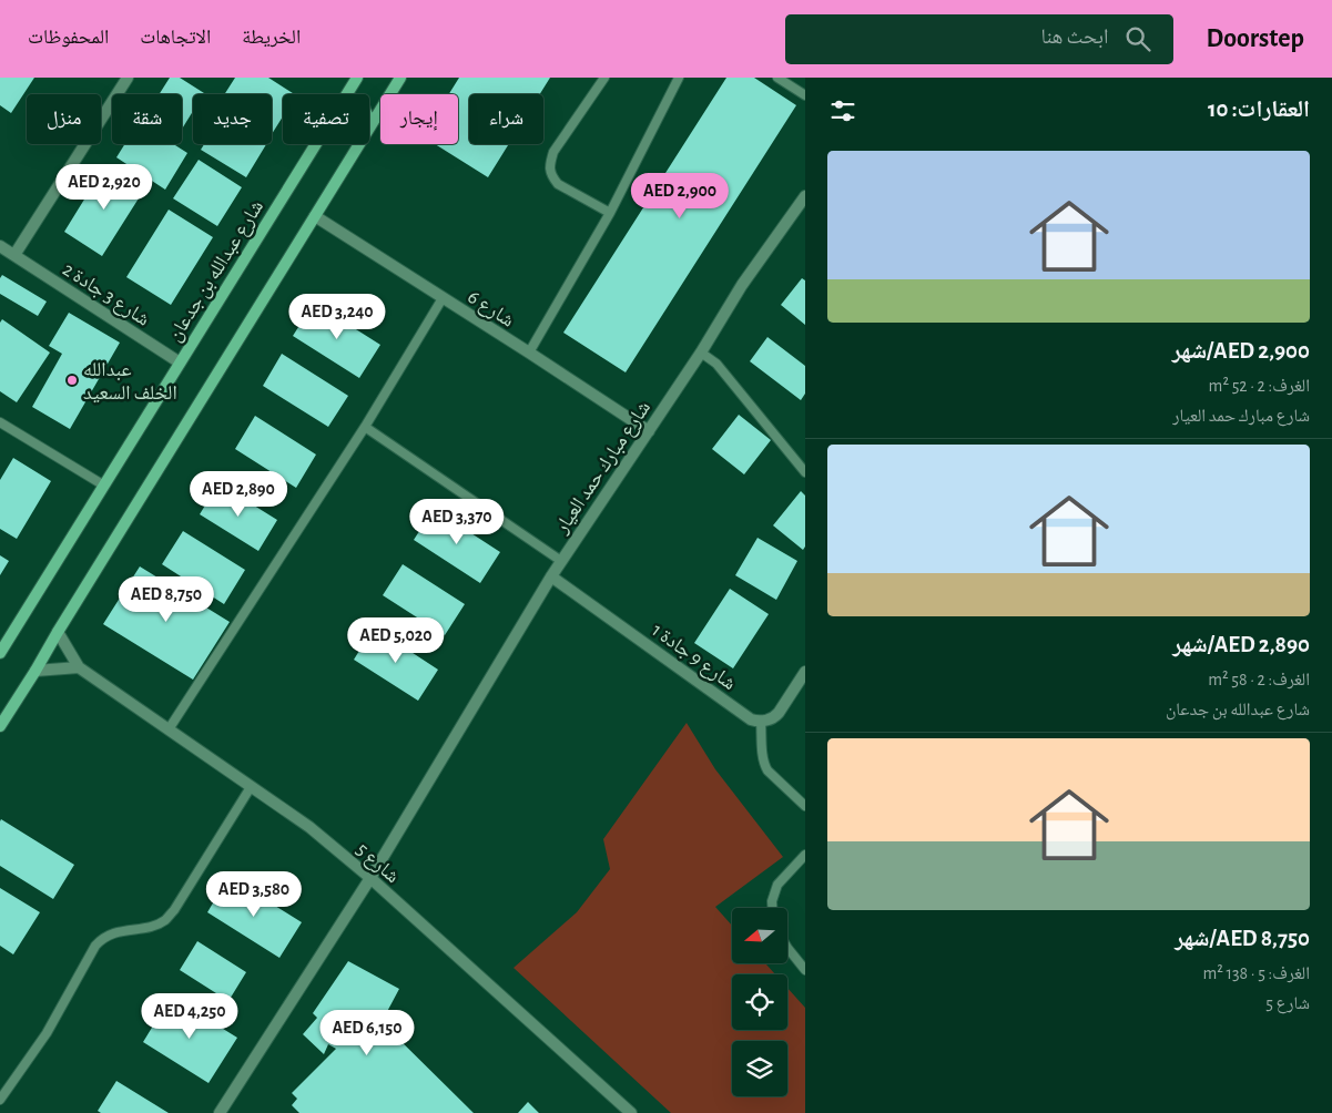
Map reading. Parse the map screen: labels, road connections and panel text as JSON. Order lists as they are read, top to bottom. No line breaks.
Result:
{"streets":{"street":["شارع عبدالله بن جدعان","شارع 3 جادة 2","شارع 6","شارع مبارك حمد العيار","شارع 9 جادة 1","شارع 5"]},"crossings":[["شارع عبدالله بن جدعان","شارع 3 جادة 2"],["شارع 6","شارع مبارك حمد العيار"],["شارع مبارك حمد العيار","شارع 9 جادة 1"],["شارع مبارك حمد العيار","شارع 5"]],"places":["عبدالله الخلف السعيد"],"north":"left","page":{"header":"Doorstep","search":"ابحث هنا","nav":["الخريطة","الاتجاهات","المحفوظات"],"heading":"العقارات: 10","chip":["شراء","إيجار","تصفية","جديد","شقة","منزل"],"list":[{"name":"AED 2,900/شهر","note":"الغرف: 2 · 52 m² · شارع مبارك حمد العيار"},{"name":"AED 2,890/شهر","note":"الغرف: 2 · 58 m² · شارع عبدالله بن جدعان"},{"name":"AED 8,750/شهر","note":"الغرف: 5 · 138 m² · شارع 5"}],"price":["AED 2,920","AED 2,900","AED 3,240","AED 2,890","AED 3,370","AED 8,750","AED 5,020","AED 3,580","AED 4,250","AED 6,150"]}}
